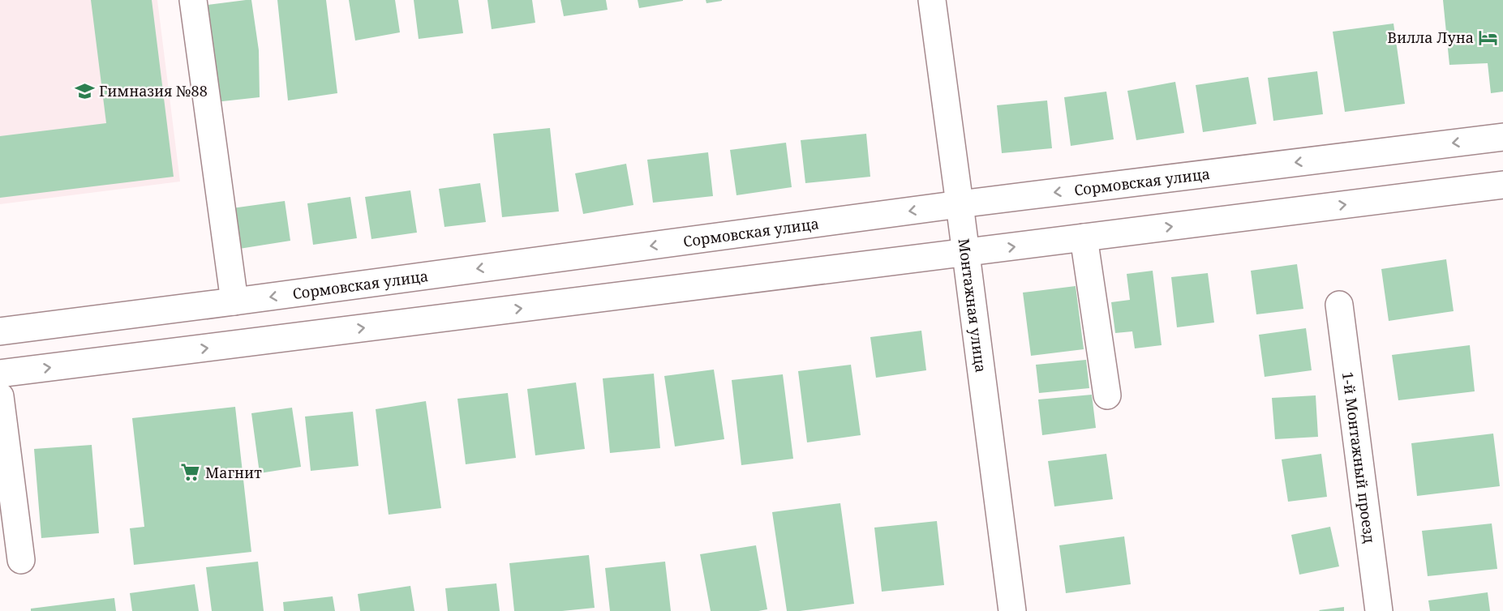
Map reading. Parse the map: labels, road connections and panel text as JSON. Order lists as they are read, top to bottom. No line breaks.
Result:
{"streets":{"main road":["Сормовская улица","Монтажная улица","1-й Монтажный проезд"]},"crossings":[["Сормовская улица","Монтажная улица"]],"places":{"hotel":["Вилла Луна"],"school or university":["Гимназия №88"],"supermarket":["Магнит"]}}
